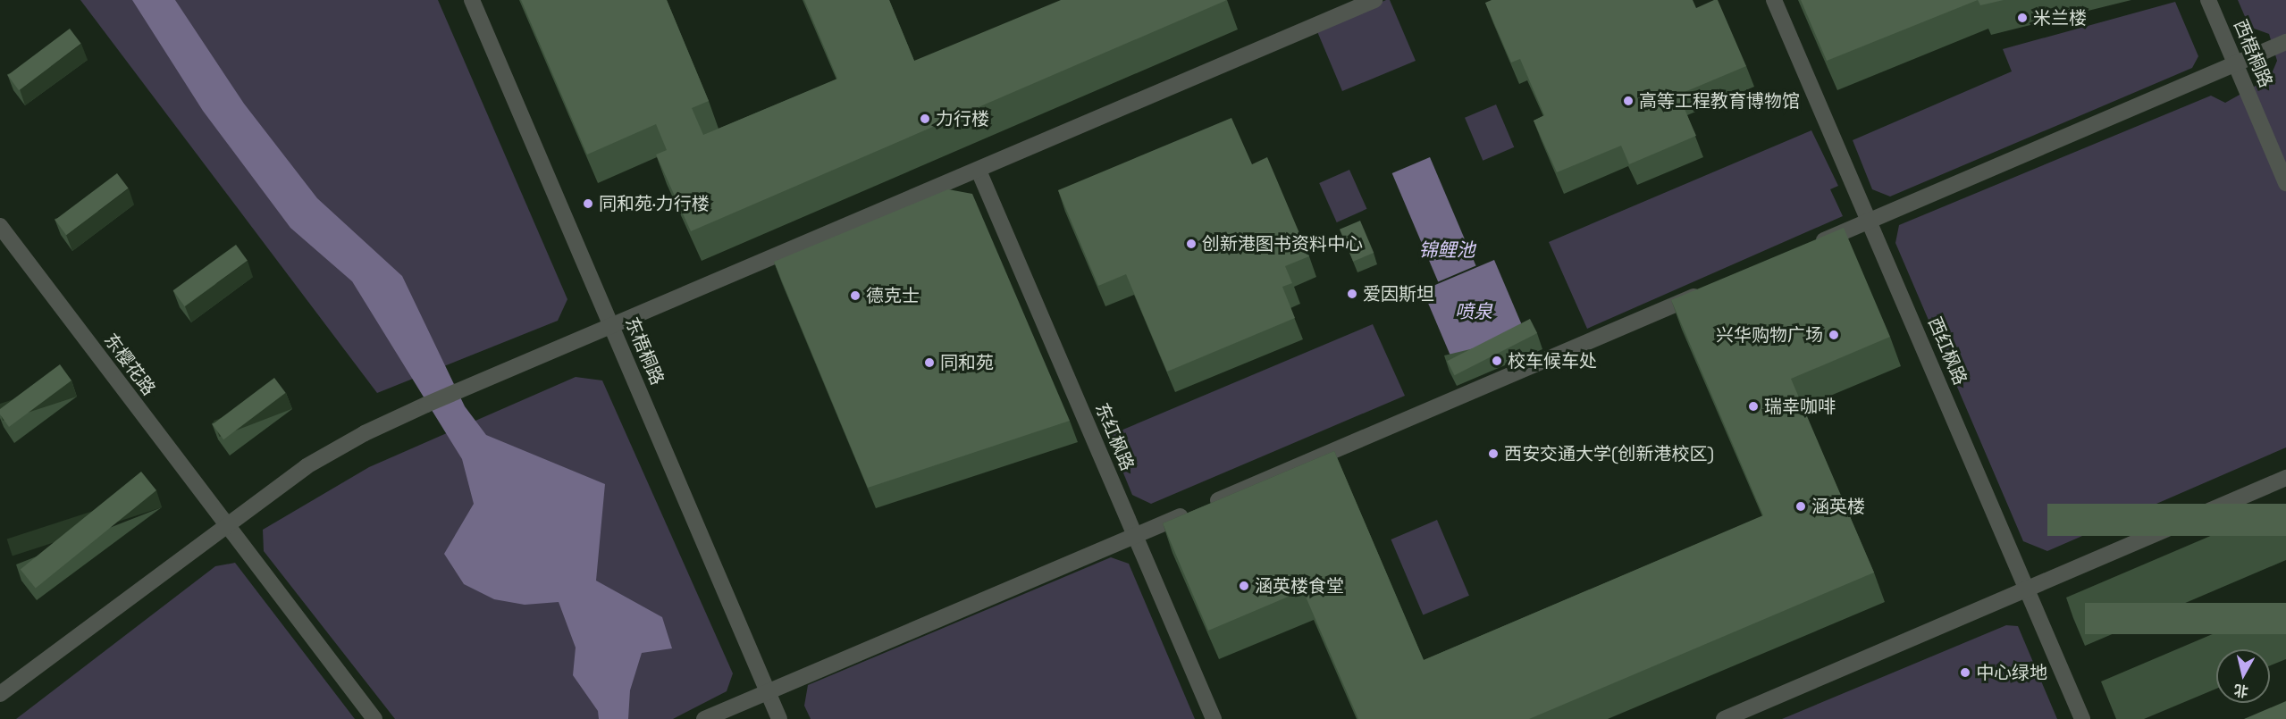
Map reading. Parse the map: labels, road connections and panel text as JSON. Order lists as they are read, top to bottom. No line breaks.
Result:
{"streets":{"street":["西梧桐路","东梧桐路","西红枫路","东樱花路","东红枫路"]},"water":["锦鲤池","喷泉"],"places":["米兰楼","高等工程教育博物馆","力行楼","同和苑·力行楼","创新港图书资料中心","爱因斯坦","德克士","兴华购物广场","校车候车处","同和苑","瑞幸咖啡","西安交通大学(创新港校区)","涵英楼","涵英楼食堂","中心绿地"],"north":"bottom"}
